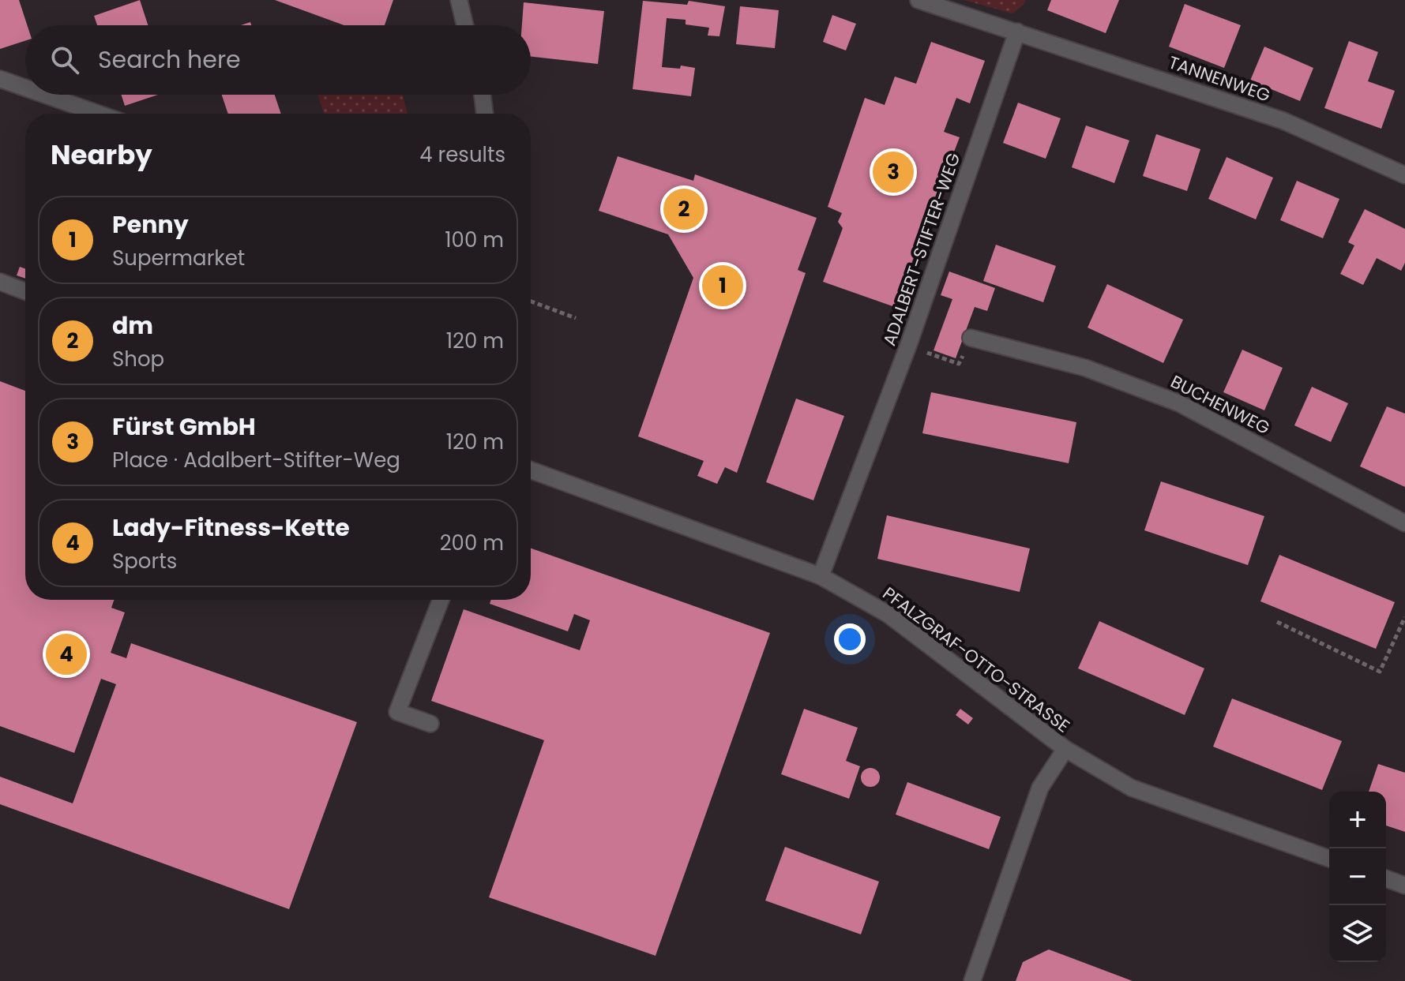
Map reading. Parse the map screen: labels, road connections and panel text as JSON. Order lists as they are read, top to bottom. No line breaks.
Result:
{"streets":{"street":["TANNENWEG","ADALBERT-STIFTER-WEG","BUCHENWEG","PFALZGRAF-OTTO-STRASSE"]},"crossings":[["TANNENWEG","ADALBERT-STIFTER-WEG"],["ADALBERT-STIFTER-WEG","PFALZGRAF-OTTO-STRASSE"]],"page":{"search":"Search here","heading":["Nearby","4 results"],"pins":["3","2","1","4"],"list":[{"mark":"1","name":"Penny","note":"Supermarket","value":"100 m"},{"mark":"2","name":"dm","note":"Shop","value":"120 m"},{"mark":"3","name":"Fürst GmbH","note":"Place · Adalbert-Stifter-Weg","value":"120 m"},{"mark":"4","name":"Lady-Fitness-Kette","note":"Sports","value":"200 m"}],"map_buttons":["+","−"]}}
